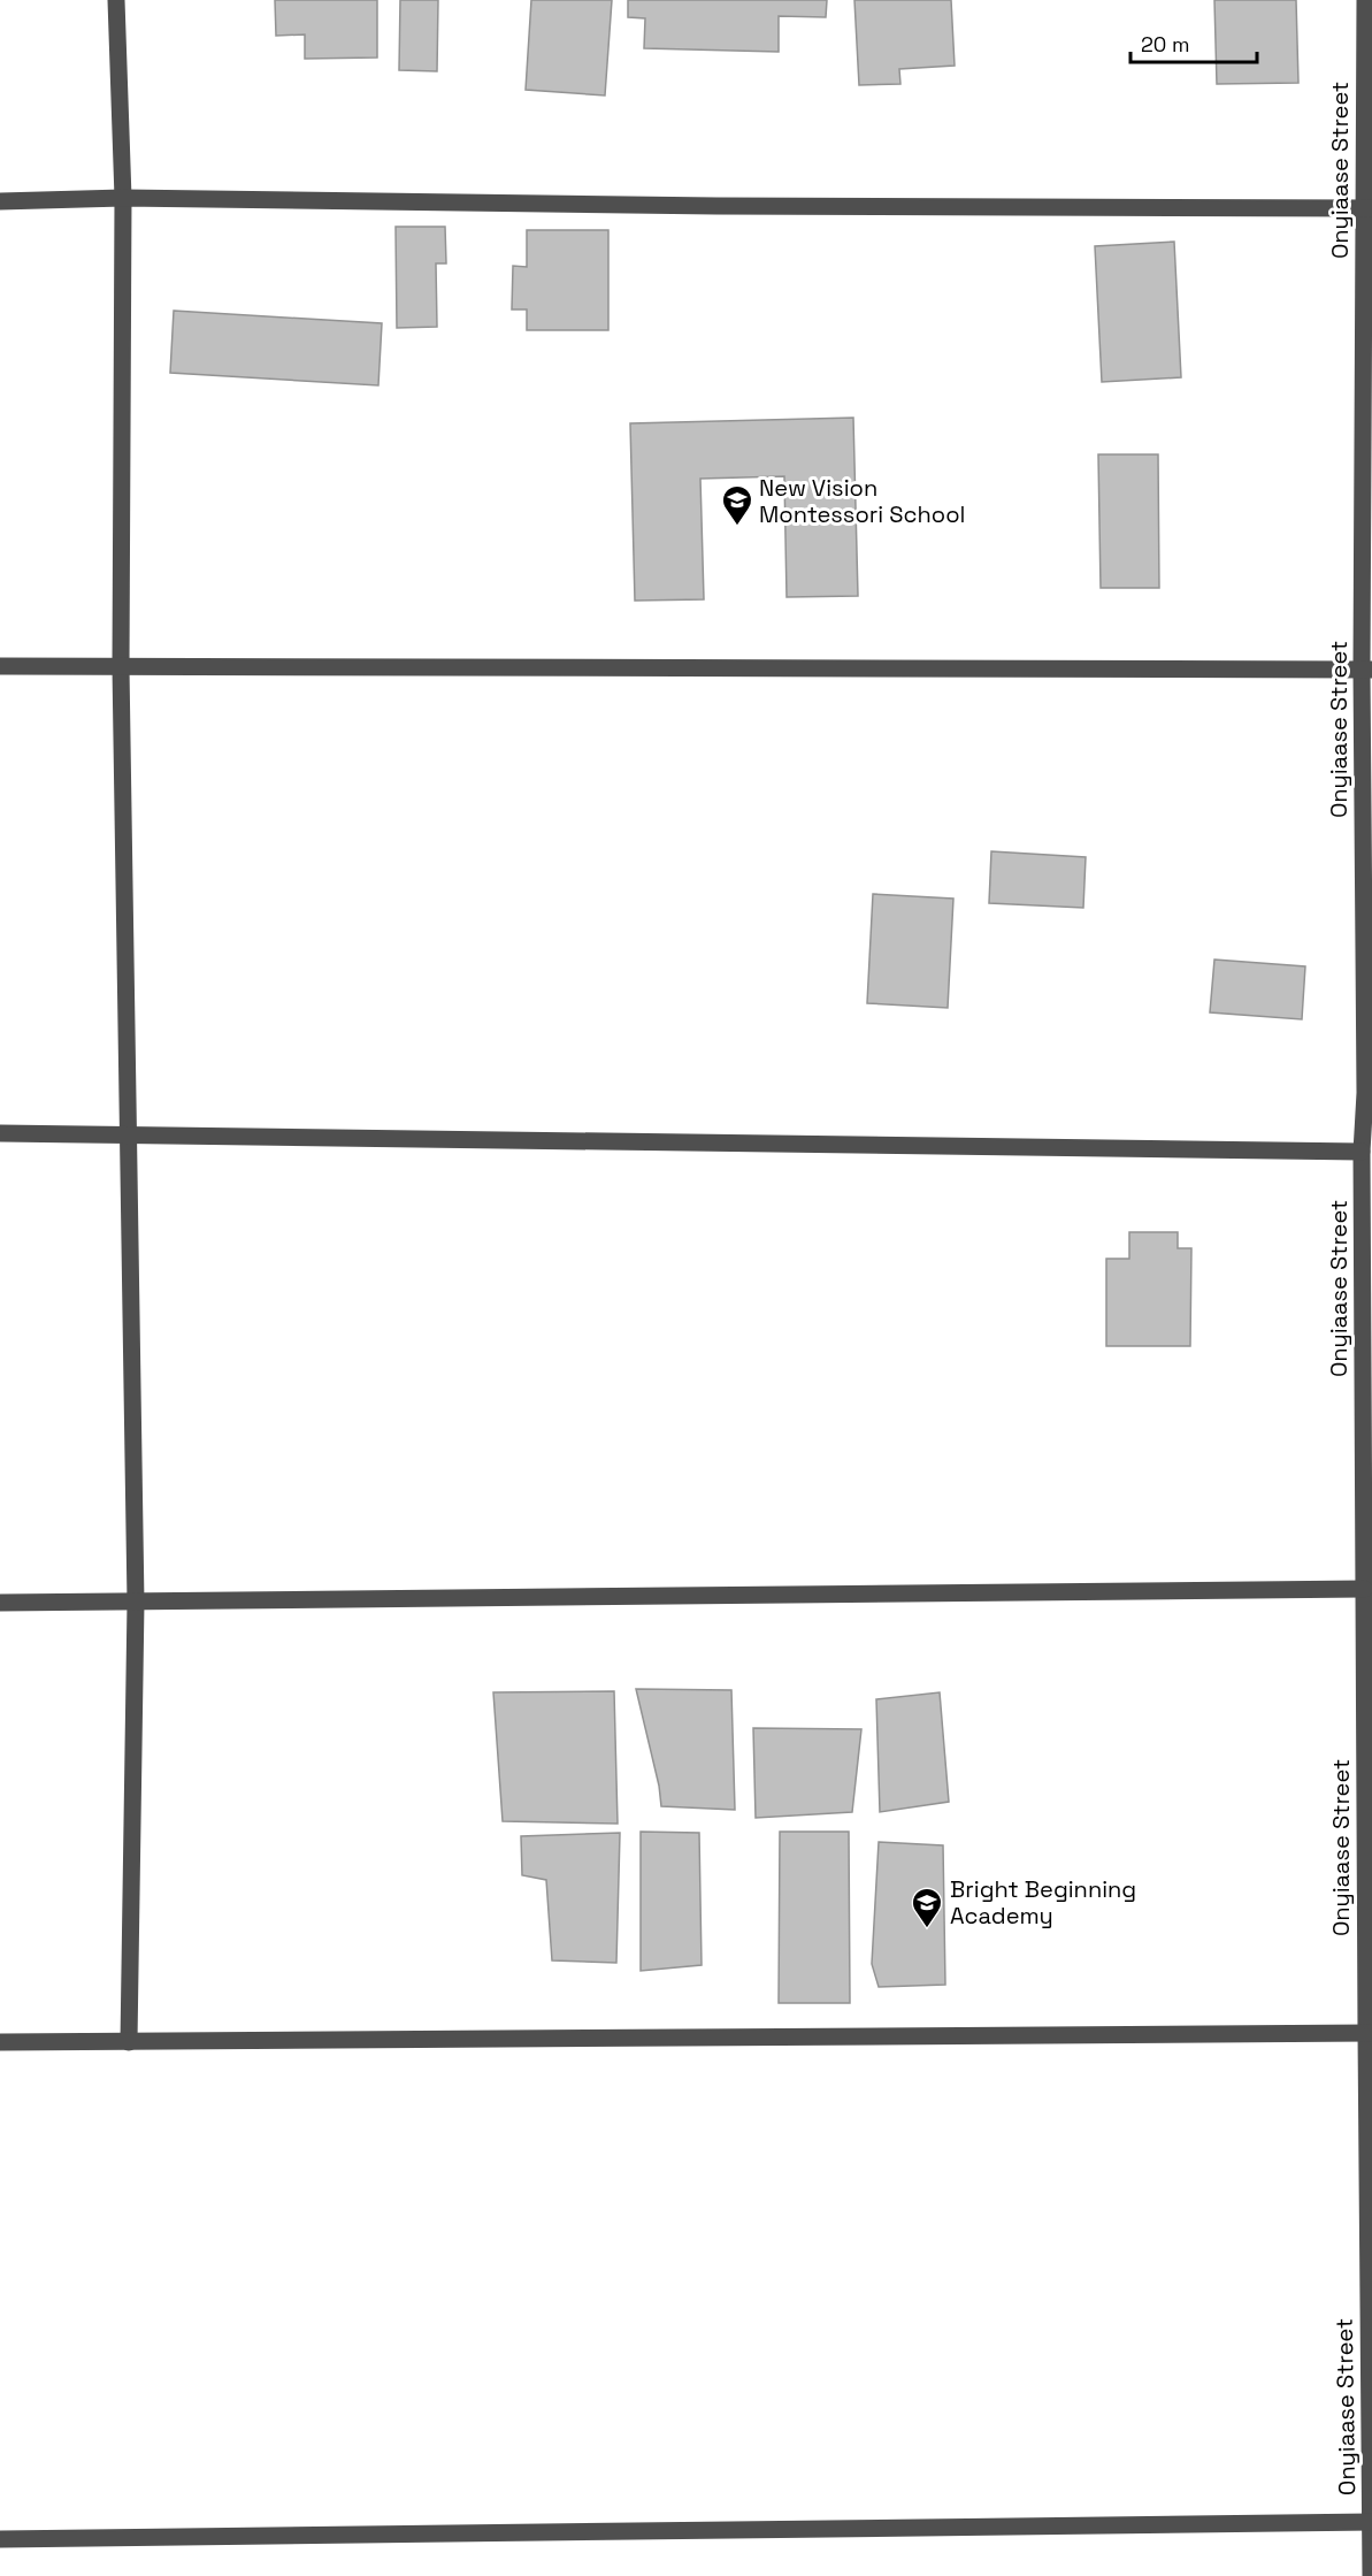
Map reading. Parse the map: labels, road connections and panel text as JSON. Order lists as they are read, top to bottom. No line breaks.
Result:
{"streets":{"street":["Onyiaase Street"]},"places":{"school or university":["New Vision Montessori School","Bright Beginning Academy"]},"scale_bar":"20 m"}
